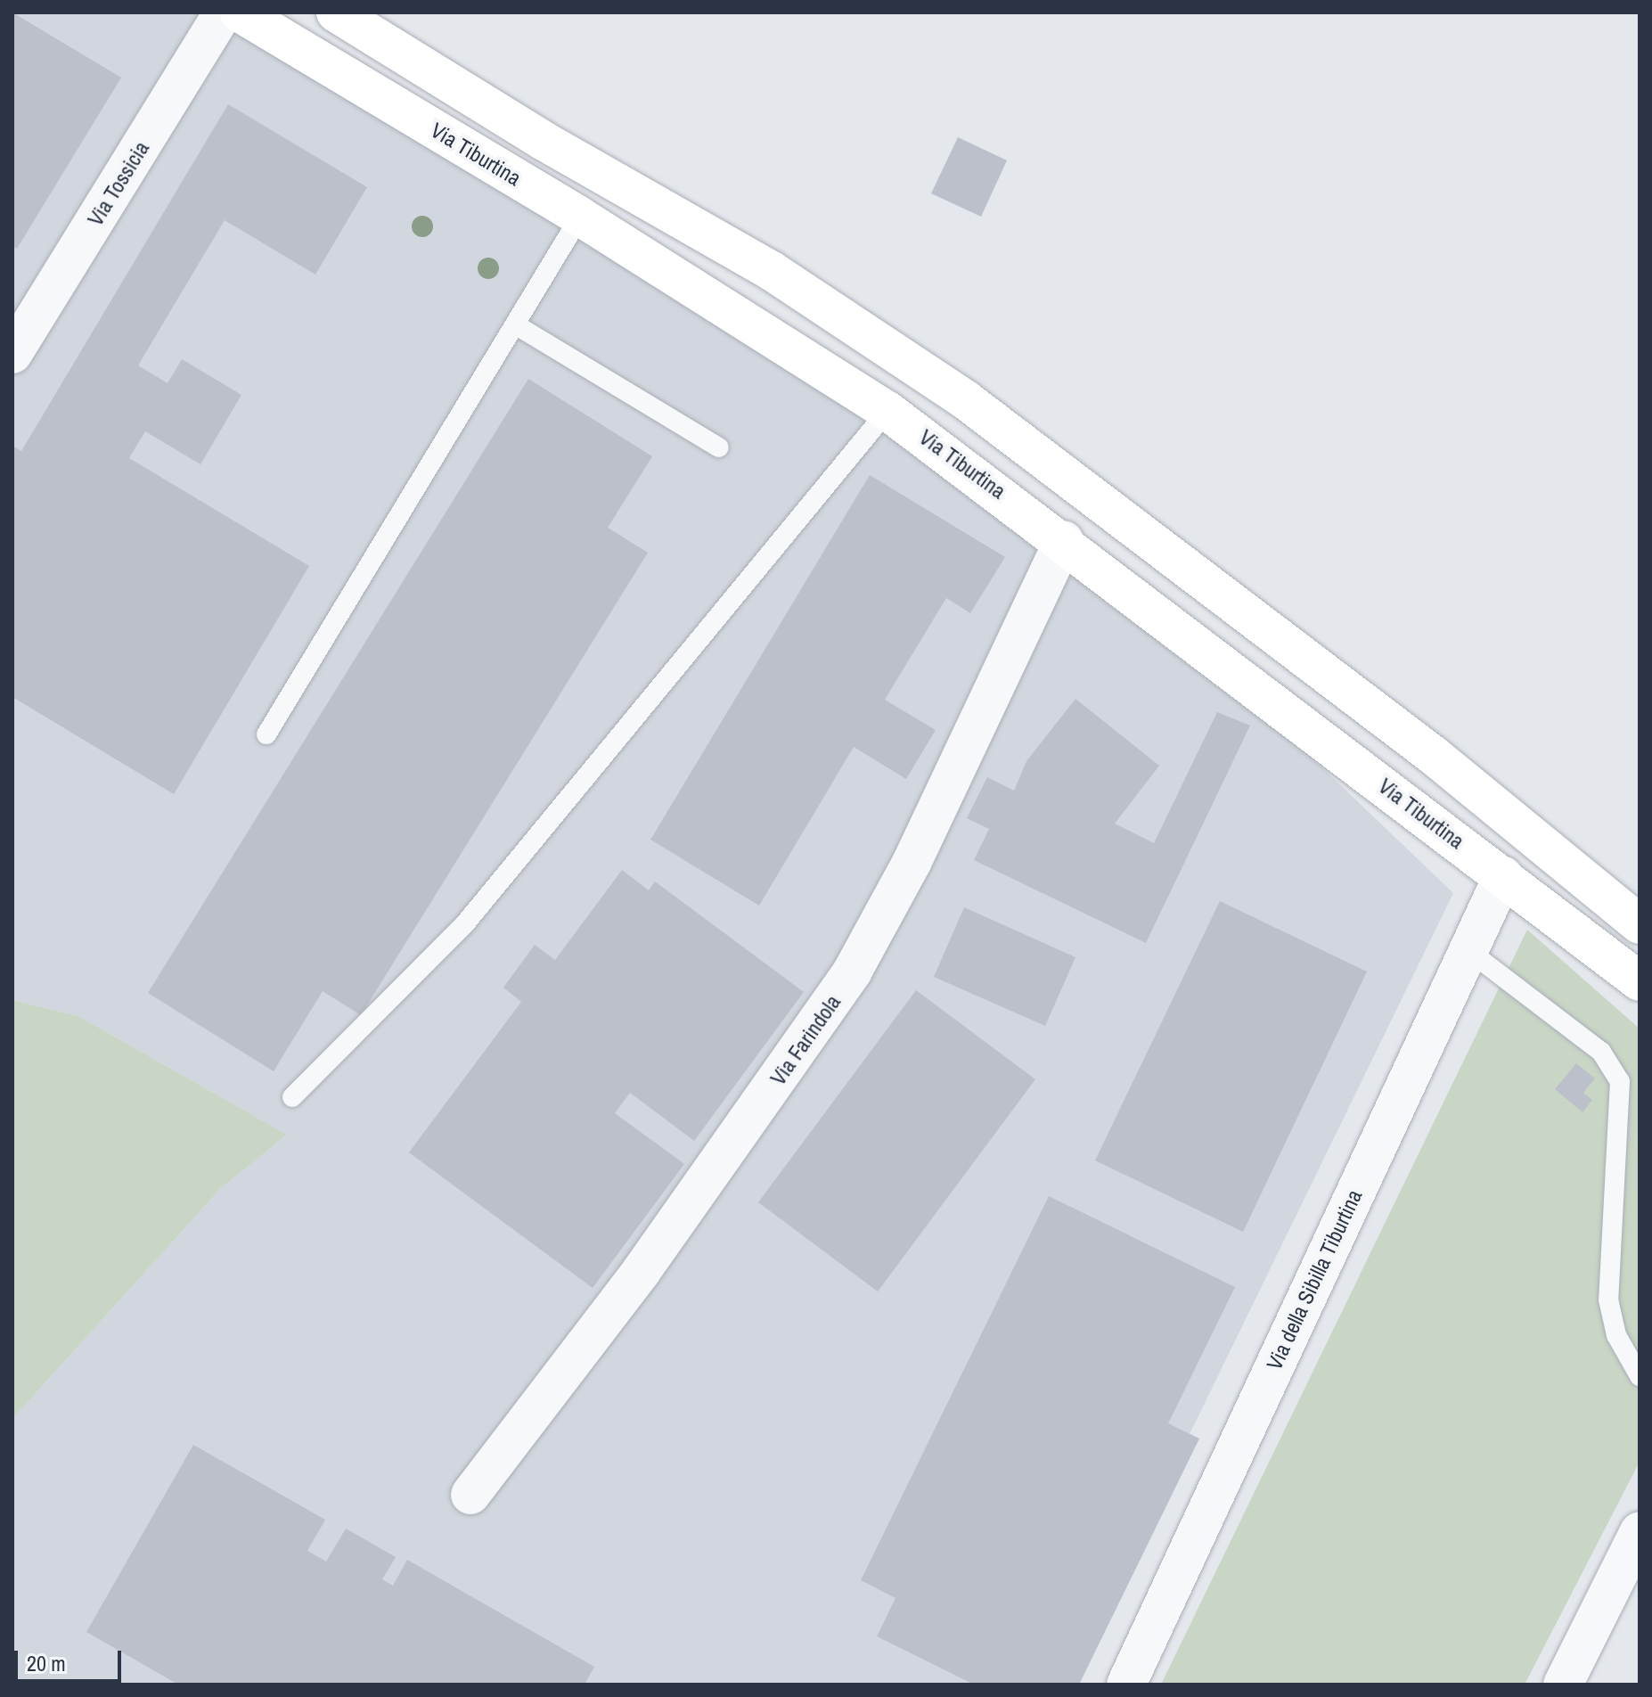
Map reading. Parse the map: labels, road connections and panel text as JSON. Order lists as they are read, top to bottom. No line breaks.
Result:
{"streets":{"main road":["Via Tiburtina"],"street":["Via Tossicia","Via Farindola","Via della Sibilla Tiburtina"]},"crossings":[["Via Tiburtina","Via Farindola"],["Via Tiburtina","Via della Sibilla Tiburtina"]],"scale_bar":"20 m"}
